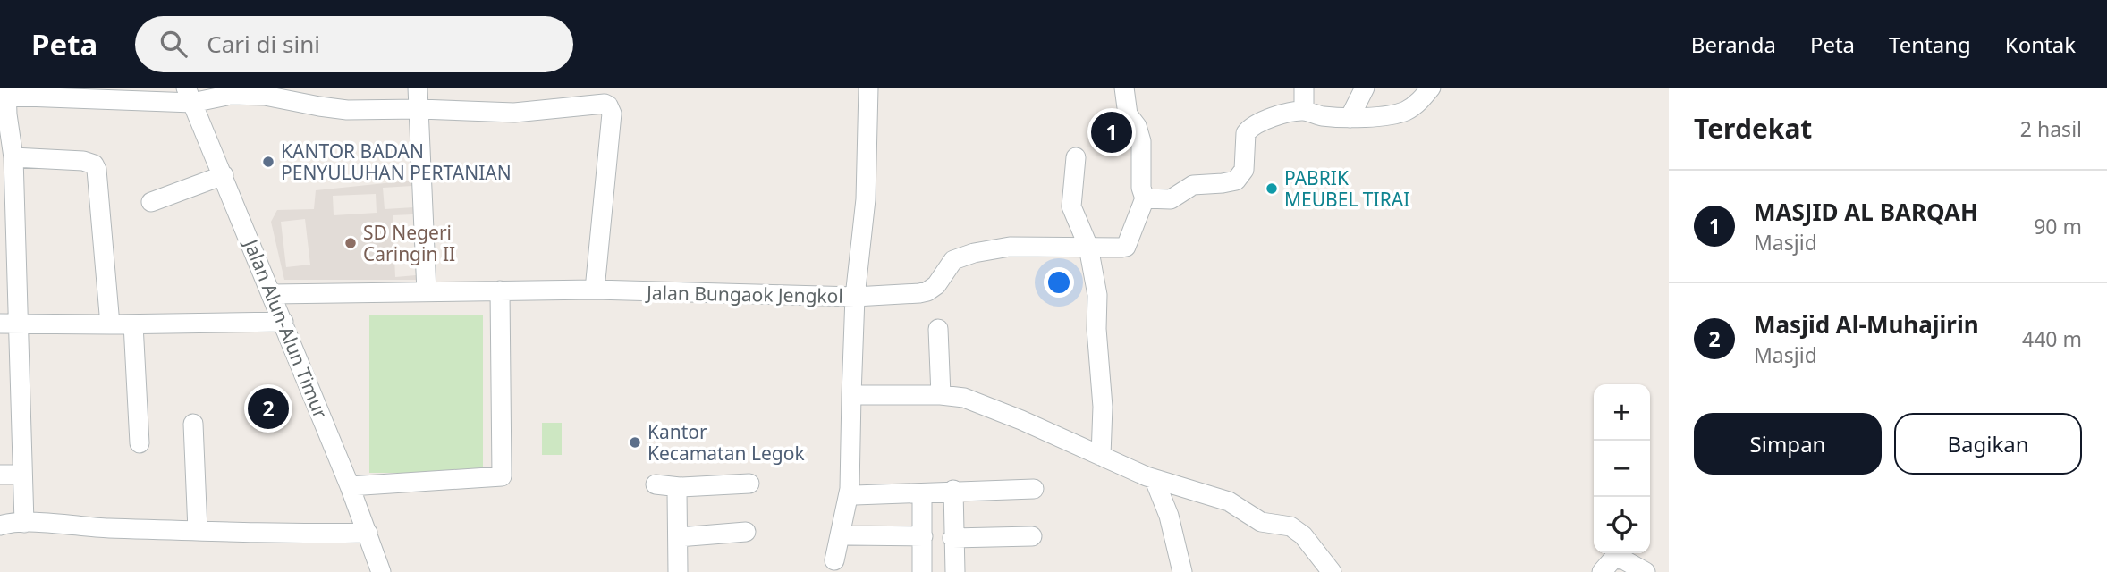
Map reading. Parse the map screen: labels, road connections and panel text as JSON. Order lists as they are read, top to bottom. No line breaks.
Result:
{"streets":{"street":["Jalan Bungaok Jengkol","Jalan Alun-Alun Timur"]},"crossings":[["Jalan Bungaok Jengkol","Jalan Alun-Alun Timur"]],"places":["KANTOR BADAN PENYULUHAN PERTANIAN","PABRIK MEUBEL TIRAI","SD Negeri Caringin II","Kantor Kecamatan Legok"],"page":{"header":"Peta","search":"Cari di sini","nav":["Beranda","Peta","Tentang","Kontak"],"heading":["Terdekat","2 hasil"],"pins":["1","2"],"list":[{"mark":"1","name":"MASJID AL BARQAH","note":"Masjid","value":"90 m"},{"mark":"2","name":"Masjid Al-Muhajirin","note":"Masjid","value":"440 m"}],"map_buttons":["+","−"],"buttons":["Simpan","Bagikan"]}}
